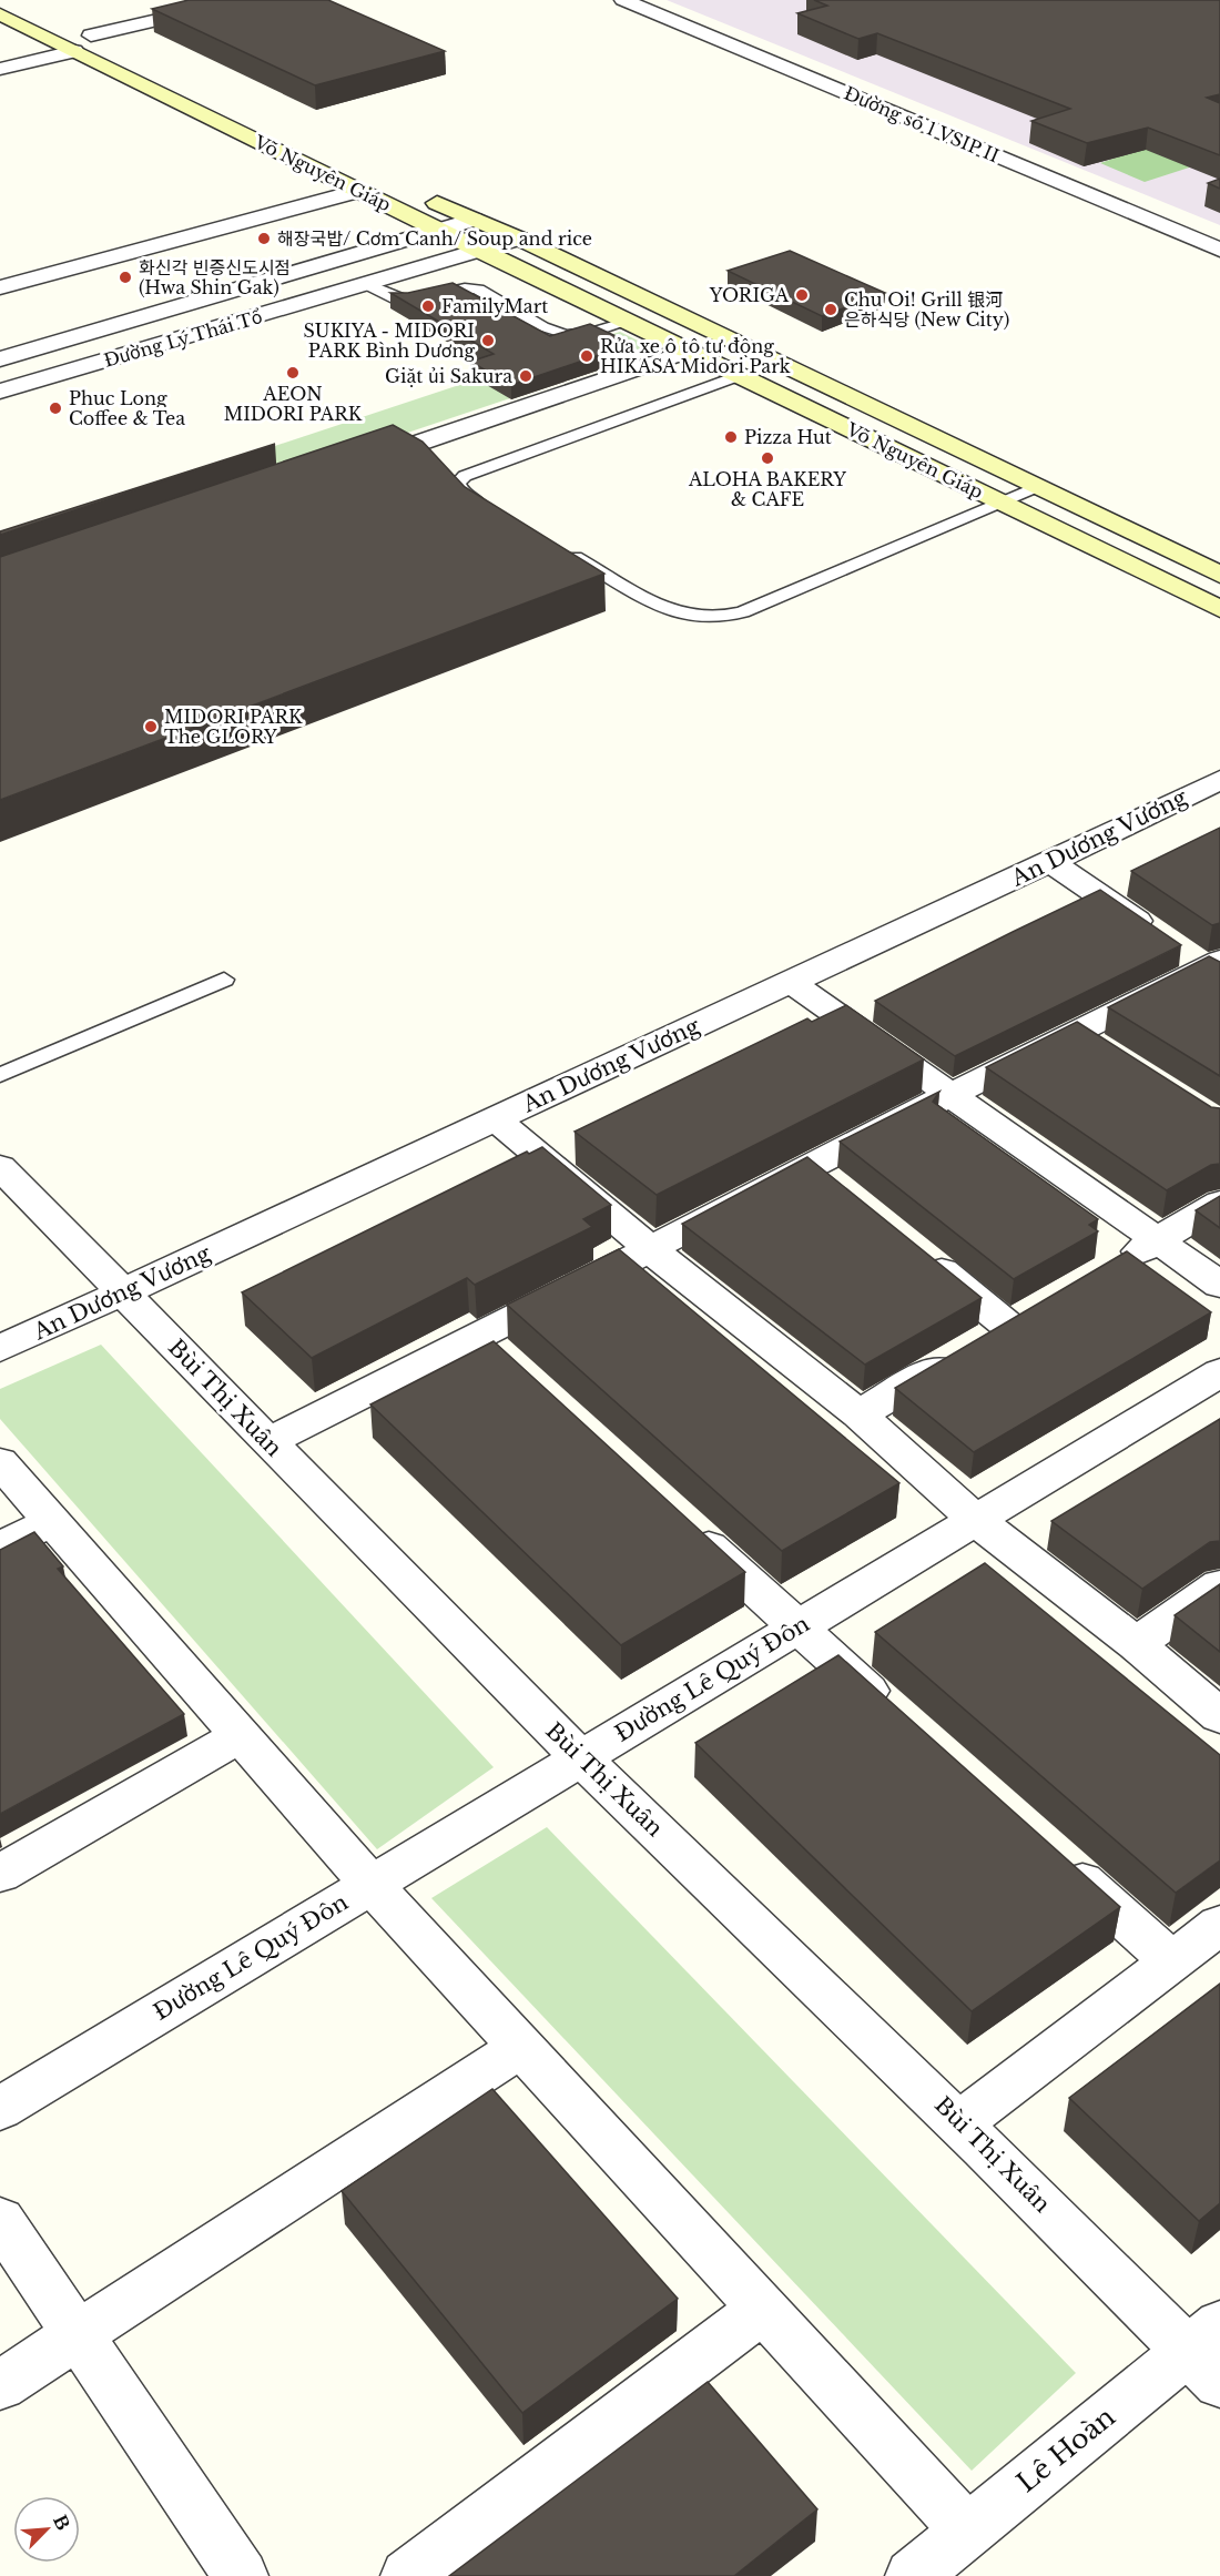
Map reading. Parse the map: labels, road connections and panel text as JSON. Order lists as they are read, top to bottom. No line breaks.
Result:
{"streets":{"main road":["Võ Nguyên Giáp"],"street":["Đường số 1 VSIP II","Đường Lý Thái Tổ","An Dương Vương","Bùi Thị Xuân","Đường Lê Quý Đôn","Lê Hoàn"]},"crossings":[["Võ Nguyên Giáp","Đường Lý Thái Tổ"],["An Dương Vương","Bùi Thị Xuân"],["Bùi Thị Xuân","Đường Lê Quý Đôn"],["Bùi Thị Xuân","Lê Hoàn"]],"places":["해장국밥/ Cơm Canh/ Soup and rice","화신각 빈증신도시점 (Hwa Shin Gak)","YORIGA","FamilyMart","Chu Oi! Grill 银河 은하식당 (New City)","SUKIYA - MIDORI PARK Bình Dương","Rửa xe ô tô tự động HIKASA Midori Park","AEON MIDORI PARK","Giặt ủi Sakura","Phuc Long Coffee & Tea","Pizza Hut","ALOHA BAKERY & CAFE","MIDORI PARK The GLORY"],"north":"top right"}
